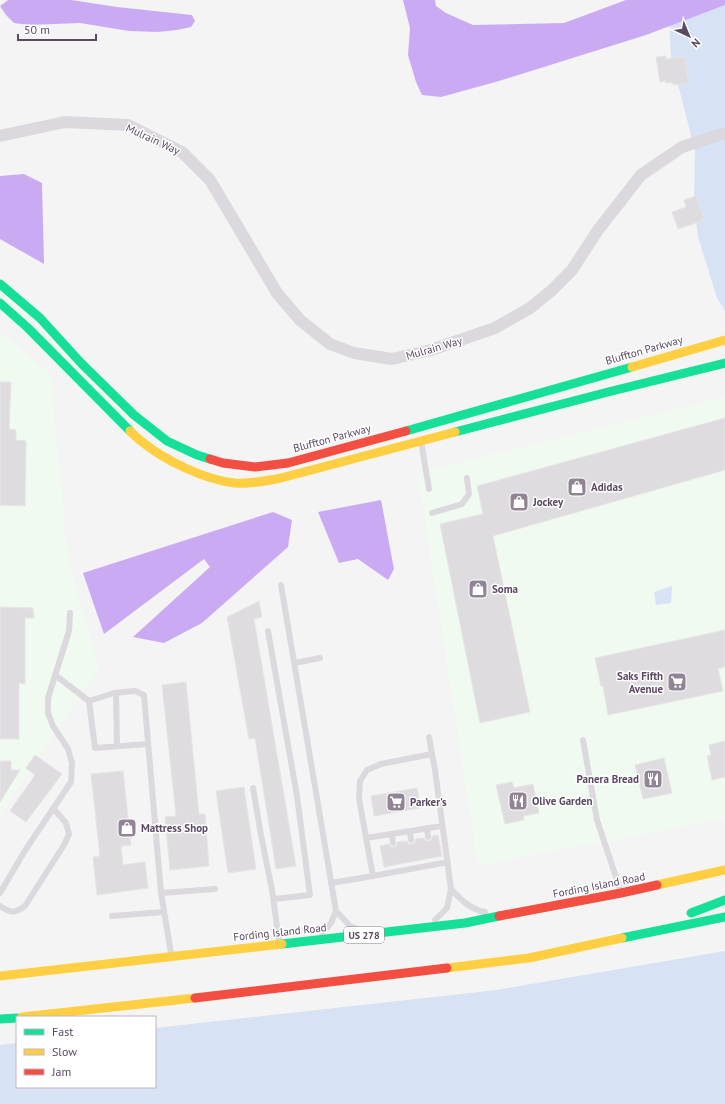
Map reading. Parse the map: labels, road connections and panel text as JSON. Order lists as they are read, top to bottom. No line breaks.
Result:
{"streets":{"main road":["Bluffton Parkway","Fording Island Road","US 278"],"street":["Mulrain Way"]},"places":{"shop":["Adidas","Jockey","Soma","Mattress Shop"],"supermarket":["Saks Fifth Avenue","Parker's"],"restaurant":["Panera Bread","Olive Garden"]},"legend":["Fast","Slow","Jam"],"scale_bar":"50 m","north":"bottom right"}
